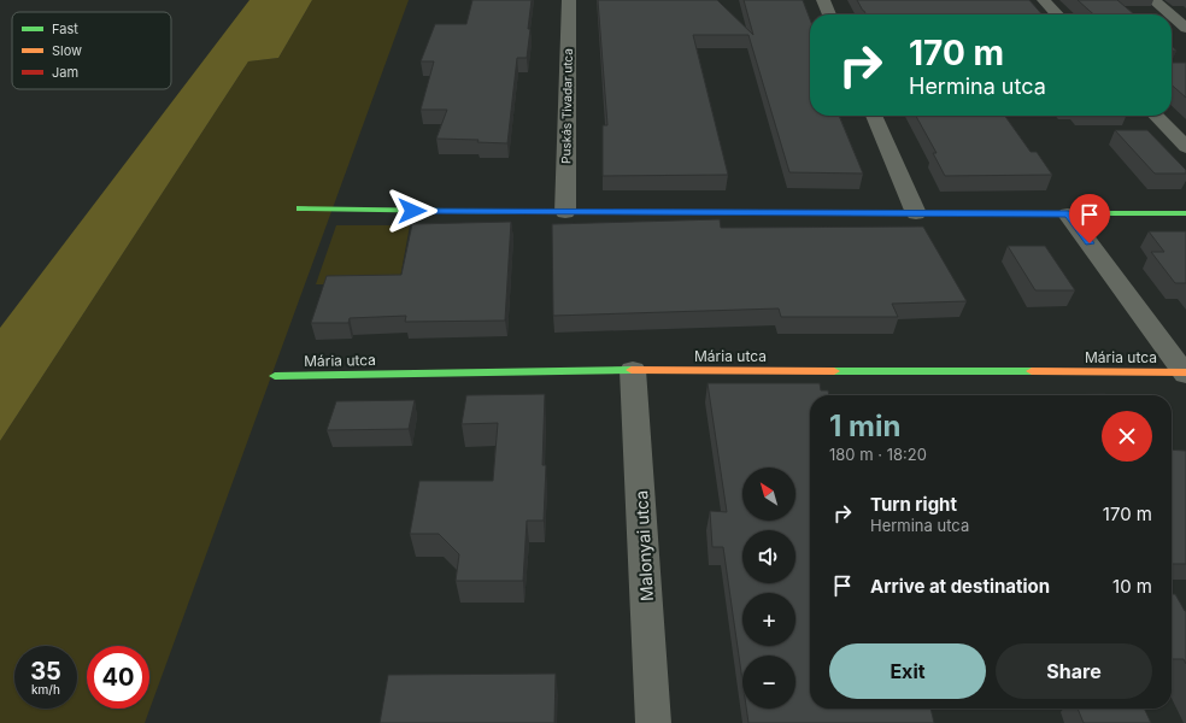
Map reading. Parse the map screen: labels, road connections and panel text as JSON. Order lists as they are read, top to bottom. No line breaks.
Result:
{"streets":{"street":["Puskás Tivadar utca","Mária utca","Malonyai utca"]},"crossings":[["Mária utca","Malonyai utca"]],"legend":["Fast","Slow","Jam"],"north":"top left","page":{"turn":["170 m","Hermina utca"],"heading":["1 min","180 m · 18:20"],"map_buttons":["+","−"],"list":[{"name":"Turn right","note":"Hermina utca","value":"170 m"},{"name":"Arrive at destination","value":"10 m"}],"buttons":["Exit","Share"],"speed":"35 km/h","limit":"40"}}
